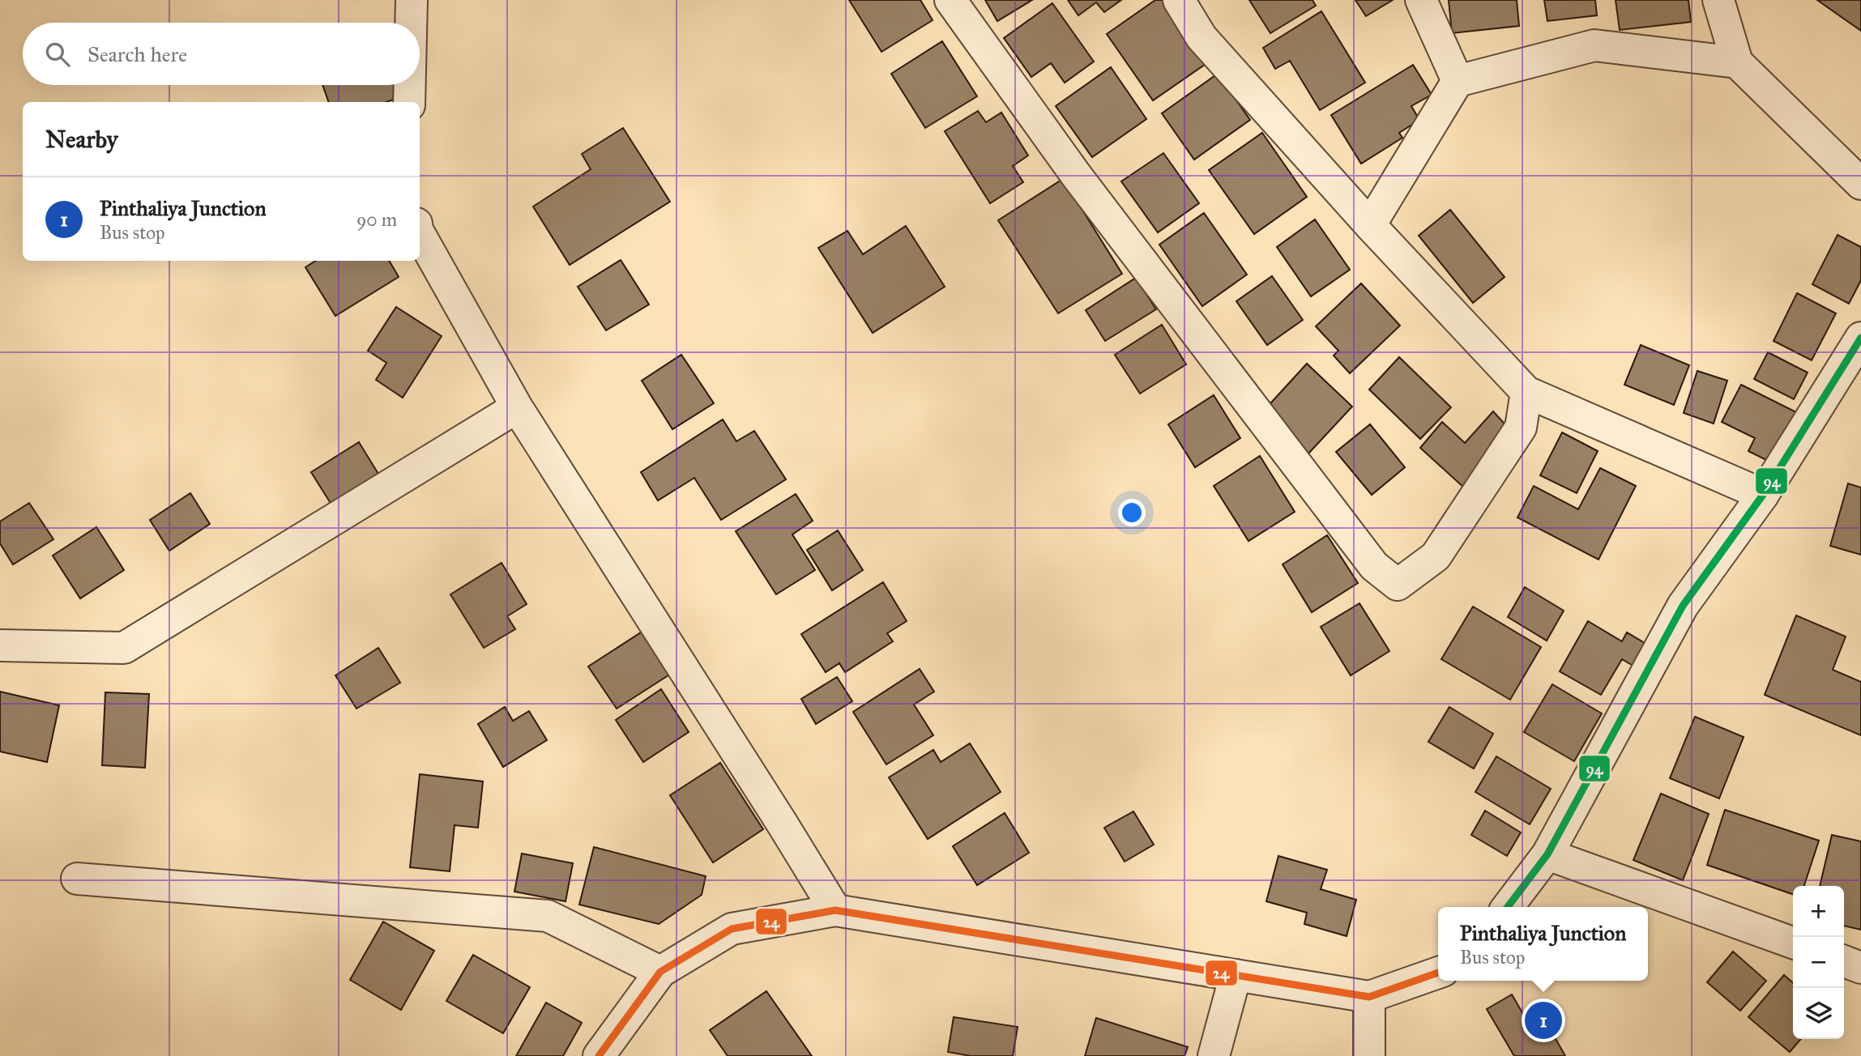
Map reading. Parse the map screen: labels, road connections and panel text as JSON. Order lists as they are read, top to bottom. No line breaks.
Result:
{"lines":["transit line 94","transit line 24"],"page":{"search":"Search here","heading":"Nearby","list":[{"mark":"1","name":"Pinthaliya Junction","note":"Bus stop","value":"90 m"}],"map_buttons":["+","−"],"popup":["Pinthaliya Junction","Bus stop"],"pins":"1"}}
